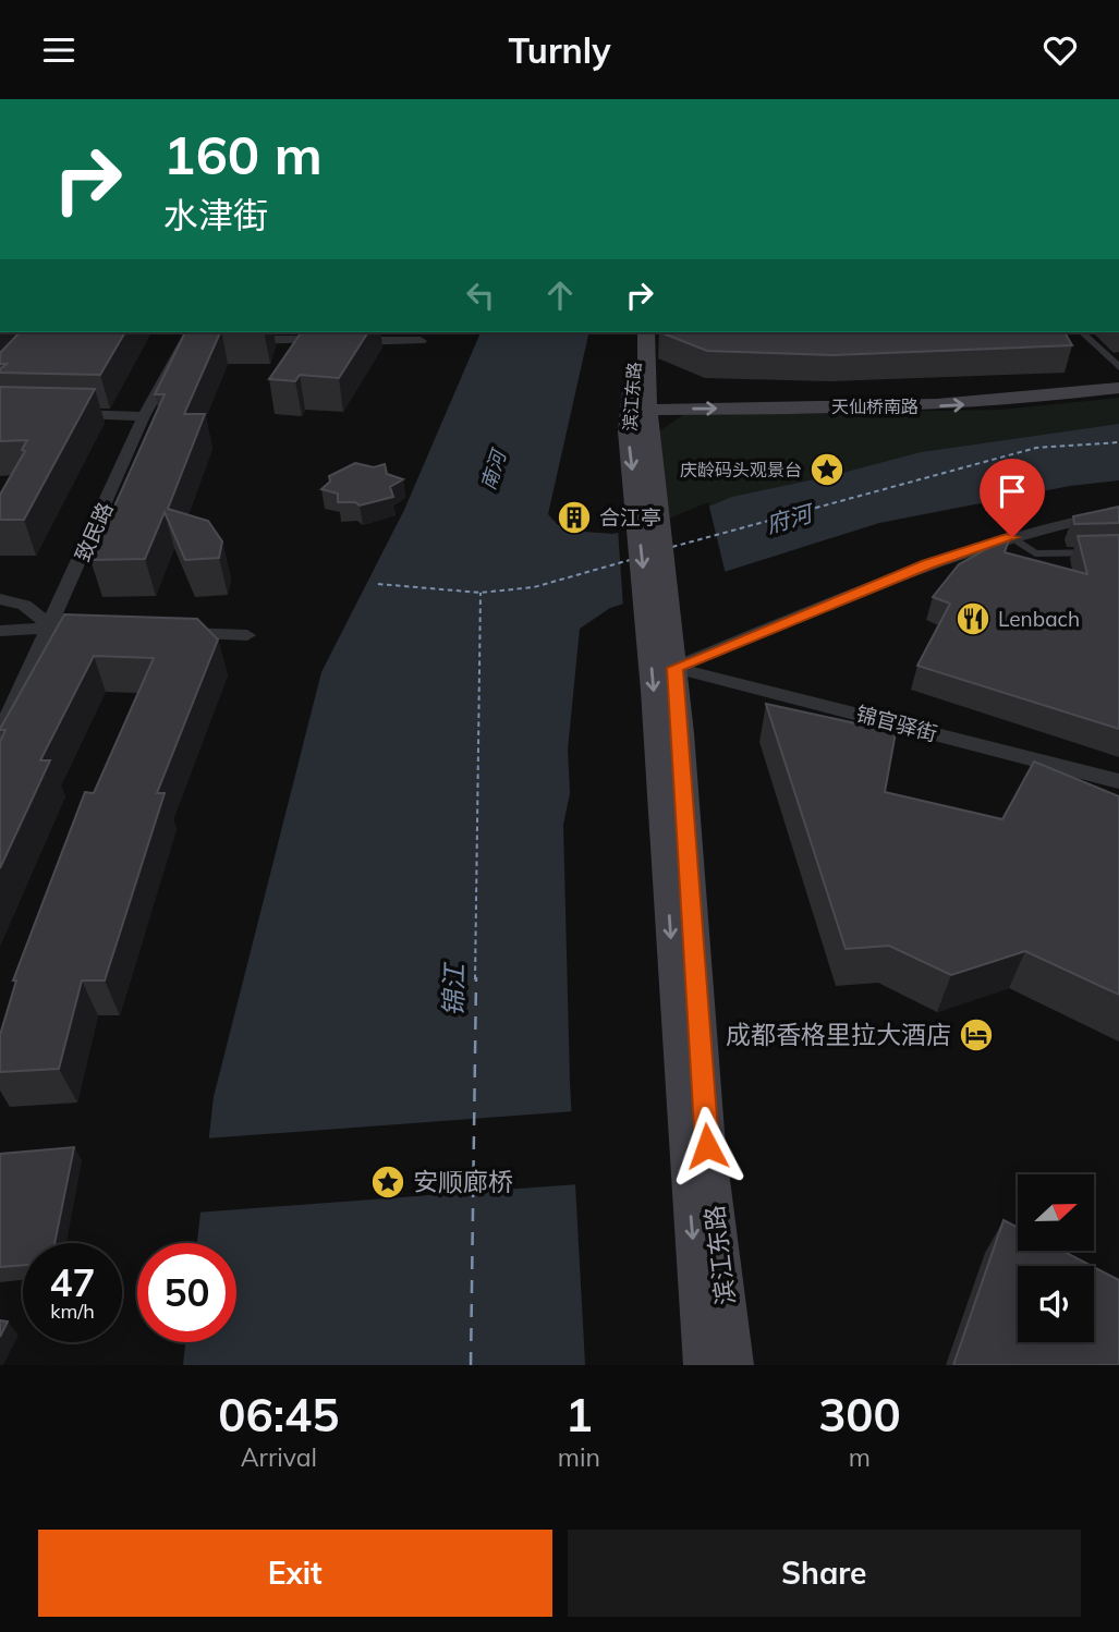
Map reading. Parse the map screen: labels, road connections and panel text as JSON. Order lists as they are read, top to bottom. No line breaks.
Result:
{"streets":{"main road":["滨江东路","天仙桥南路"],"street":["致民路","锦官驿街"]},"crossings":[["滨江东路","天仙桥南路"],["滨江东路","锦官驿街"]],"one_way":["天仙桥南路"],"water":["南河","府河","锦江"],"places":{"place":["庆龄码头观景台","安顺廊桥"],"building":["合江亭"],"restaurant":["Lenbach"],"hotel":["成都香格里拉大酒店"]},"north":"right","page":{"header":"Turnly","turn":["160 m","水津街"],"speed":"47 km/h","limit":"50","eta":["06:45","Arrival","1","min","300","m"],"buttons":["Exit","Share"]}}
